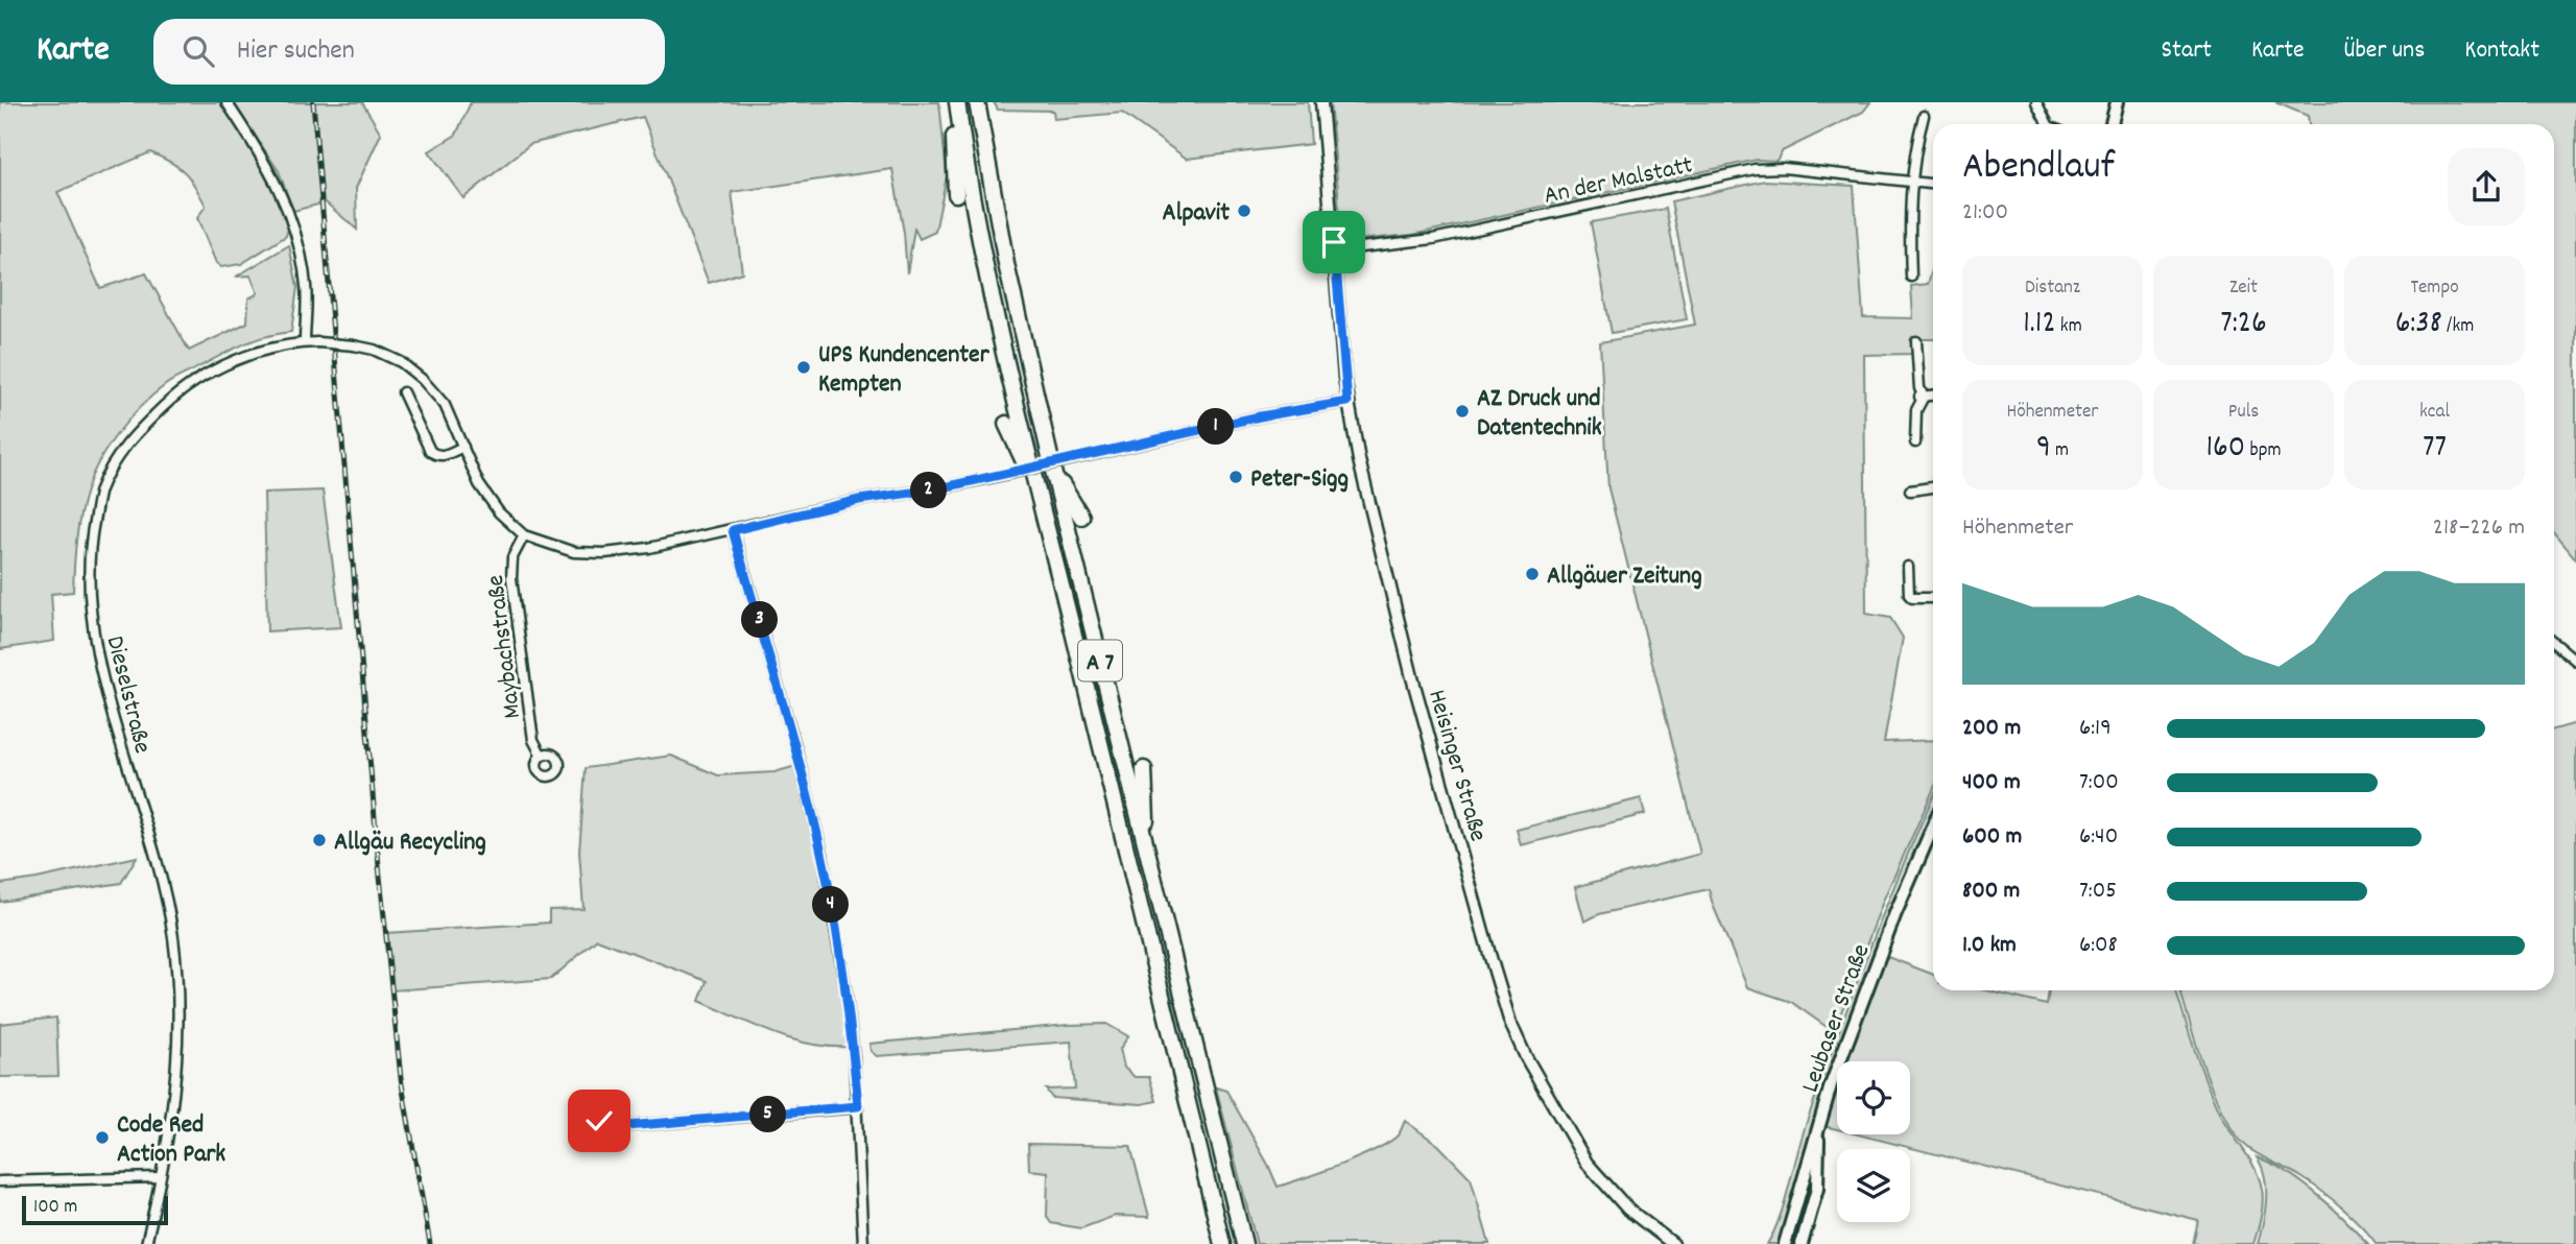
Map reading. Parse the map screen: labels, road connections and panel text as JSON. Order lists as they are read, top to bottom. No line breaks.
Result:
{"streets":{"highway":["A 7"],"main road":["Leubaser Straße"],"street":["An der Malstatt","Maybachstraße","Dieselstraße","Heisinger Straße"]},"crossings":[["An der Malstatt","Heisinger Straße"],["Maybachstraße","Dieselstraße"]],"places":["Alpavit","UPS Kundencenter Kempten","AZ Druck und Datentechnik","Peter-Sigg","Allgäuer Zeitung","Allgäu Recycling","Code Red Action Park"],"scale_bar":"100 m","page":{"header":"Karte","search":"Hier suchen","nav":["Start","Karte","Über uns","Kontakt"],"heading":["Abendlauf","21:00"],"stats":[["Distanz","1.12 km"],["Zeit","7:26"],["Tempo","6:38 /km"],["Höhenmeter","9 m"],["Puls","160 bpm"],["kcal","77"]],"pins":["1","2","3","4","5"],"chart":["Höhenmeter","218–226 m"],"list":[{"name":"200 m","note":"6:19"},{"name":"400 m","note":"7:00"},{"name":"600 m","note":"6:40"},{"name":"800 m","note":"7:05"},{"name":"1.0 km","note":"6:08"}],"scale":"100 m"}}
